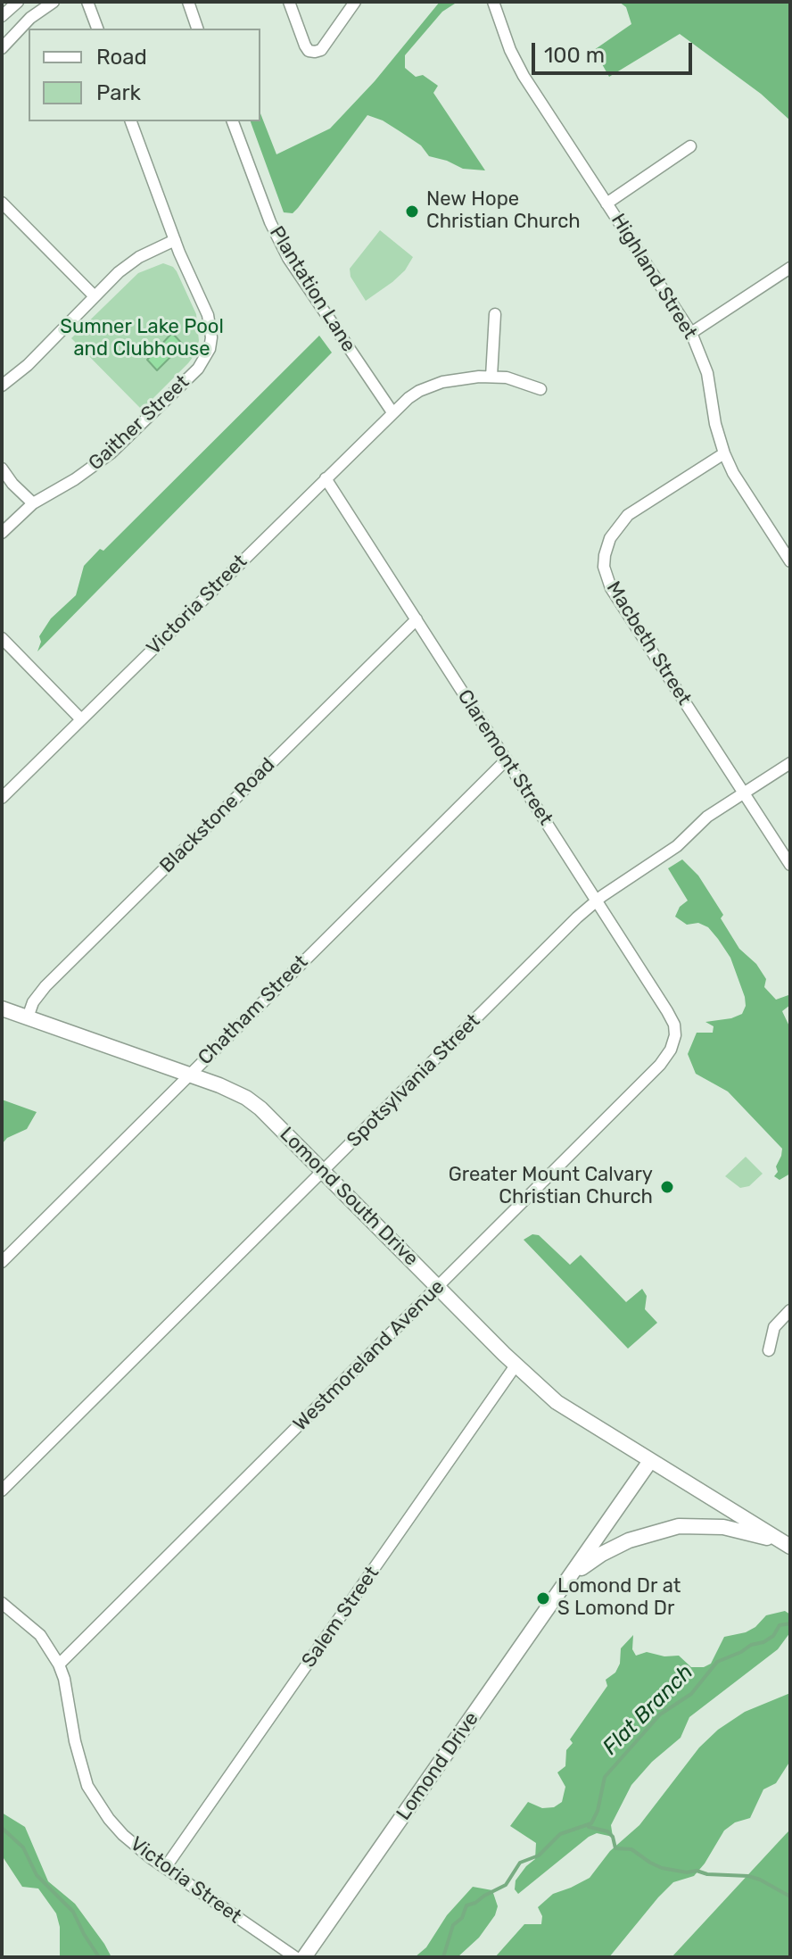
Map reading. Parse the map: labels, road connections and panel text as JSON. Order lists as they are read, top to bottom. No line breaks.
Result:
{"streets":{"main road":["Lomond South Drive","Lomond Drive"],"street":["Highland Street","Plantation Lane","Gaither Street","Victoria Street","Macbeth Street","Claremont Street","Blackstone Road","Chatham Street","Spotsylvania Street","Westmoreland Avenue","Salem Street"]},"crossings":[["Highland Street","Macbeth Street"],["Plantation Lane","Victoria Street"],["Victoria Street","Claremont Street"],["Victoria Street","Westmoreland Avenue"],["Victoria Street","Salem Street"],["Macbeth Street","Spotsylvania Street"],["Claremont Street","Blackstone Road"],["Claremont Street","Chatham Street"],["Claremont Street","Spotsylvania Street"],["Claremont Street","Westmoreland Avenue"],["Blackstone Road","Lomond South Drive"],["Chatham Street","Lomond South Drive"],["Spotsylvania Street","Lomond South Drive"],["Lomond South Drive","Westmoreland Avenue"],["Lomond South Drive","Salem Street"],["Lomond South Drive","Lomond Drive"]],"water":["Flat Branch"],"parks":["Sumner Lake Pool and Clubhouse"],"places":["New Hope Christian Church","Greater Mount Calvary Christian Church","Lomond Dr at S Lomond Dr"],"legend":["Road","Park"],"scale_bar":"100 m"}
